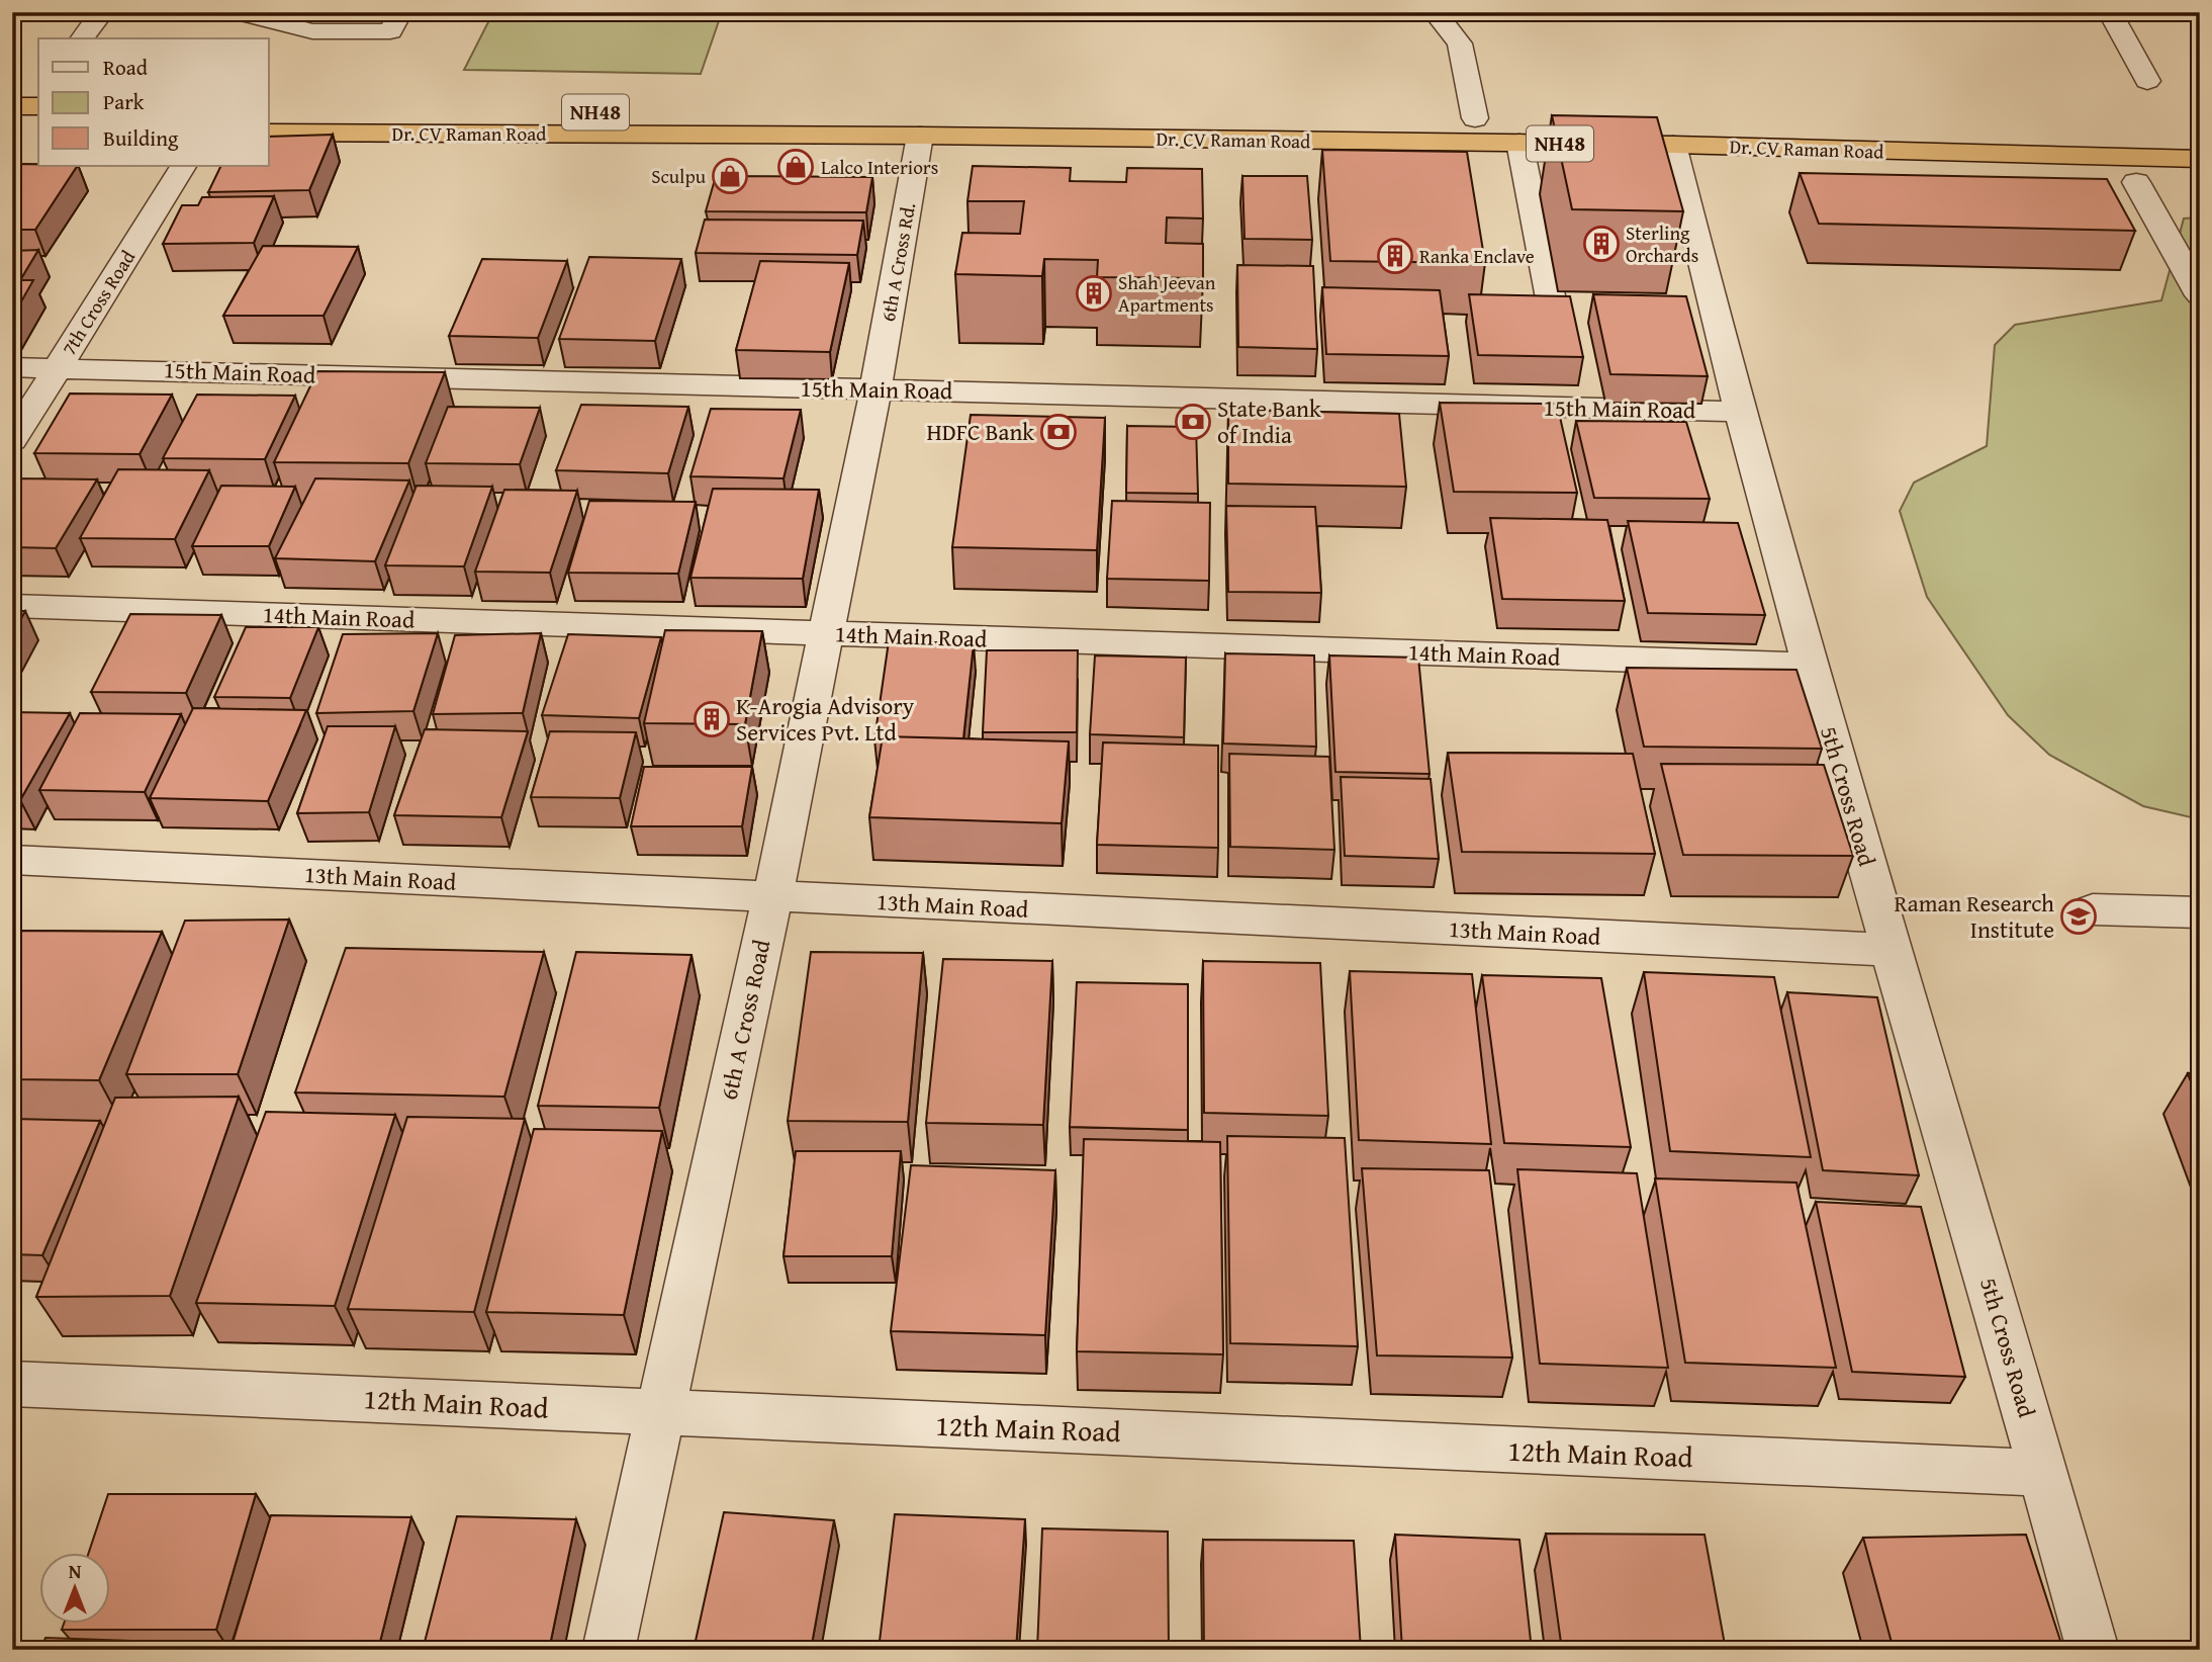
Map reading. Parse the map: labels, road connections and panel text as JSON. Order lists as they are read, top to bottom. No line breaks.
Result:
{"streets":{"highway":["NH48","Dr. CV Raman Road"],"street":["6th A Cross Rd.","7th Cross Road","15th Main Road","14th Main Road","5th Cross Road","13th Main Road","6th A Cross Road","12th Main Road"]},"crossings":[["Dr. CV Raman Road","6th A Cross Rd."],["Dr. CV Raman Road","5th Cross Road"],["6th A Cross Rd.","15th Main Road"],["6th A Cross Rd.","6th A Cross Road"],["7th Cross Road","15th Main Road"],["15th Main Road","5th Cross Road"],["15th Main Road","6th A Cross Road"],["14th Main Road","5th Cross Road"],["14th Main Road","6th A Cross Road"],["5th Cross Road","13th Main Road"],["5th Cross Road","12th Main Road"],["13th Main Road","6th A Cross Road"],["6th A Cross Road","12th Main Road"]],"places":{"shop":["Lalco Interiors","Sculpu"],"building":["Sterling Orchards","Ranka Enclave","Shah Jeevan Apartments","K-Arogia Advisory Services Pvt. Ltd"],"bank":["State Bank of India","HDFC Bank"],"school or university":["Raman Research Institute"]},"legend":["Road","Park","Building"],"north":"top"}
